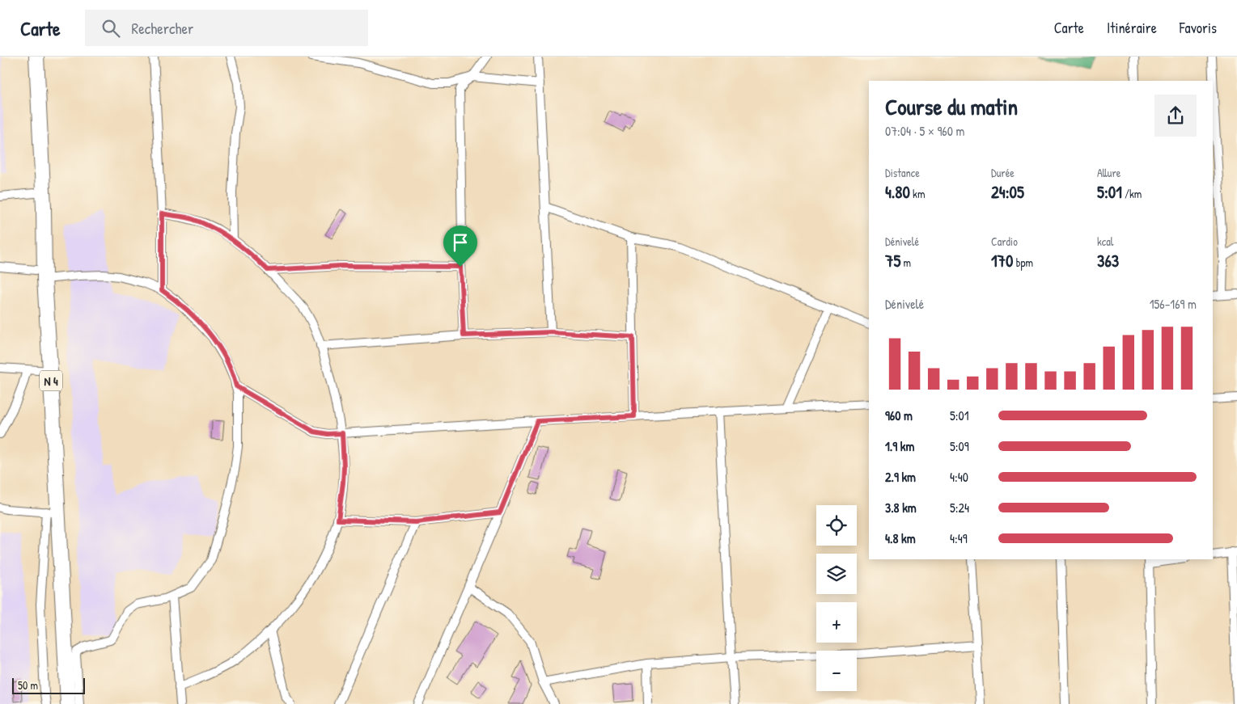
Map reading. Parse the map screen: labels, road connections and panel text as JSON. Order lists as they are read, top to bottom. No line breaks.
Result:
{"streets":{"highway":["N 4"]},"scale_bar":"50 m","page":{"header":"Carte","search":"Rechercher","nav":["Carte","Itinéraire","Favoris"],"heading":["Course du matin","07:04 · 5 × 960 m"],"stats":[["Distance","4.80 km"],["Durée","24:05"],["Allure","5:01 /km"],["Dénivelé","75 m"],["Cardio","170 bpm"],["kcal","363"]],"chart":["Dénivelé","156–169 m"],"list":[{"name":"960 m","note":"5:01"},{"name":"1.9 km","note":"5:09"},{"name":"2.9 km","note":"4:40"},{"name":"3.8 km","note":"5:24"},{"name":"4.8 km","note":"4:49"}],"map_buttons":["+","−"],"scale":"50 m"}}
